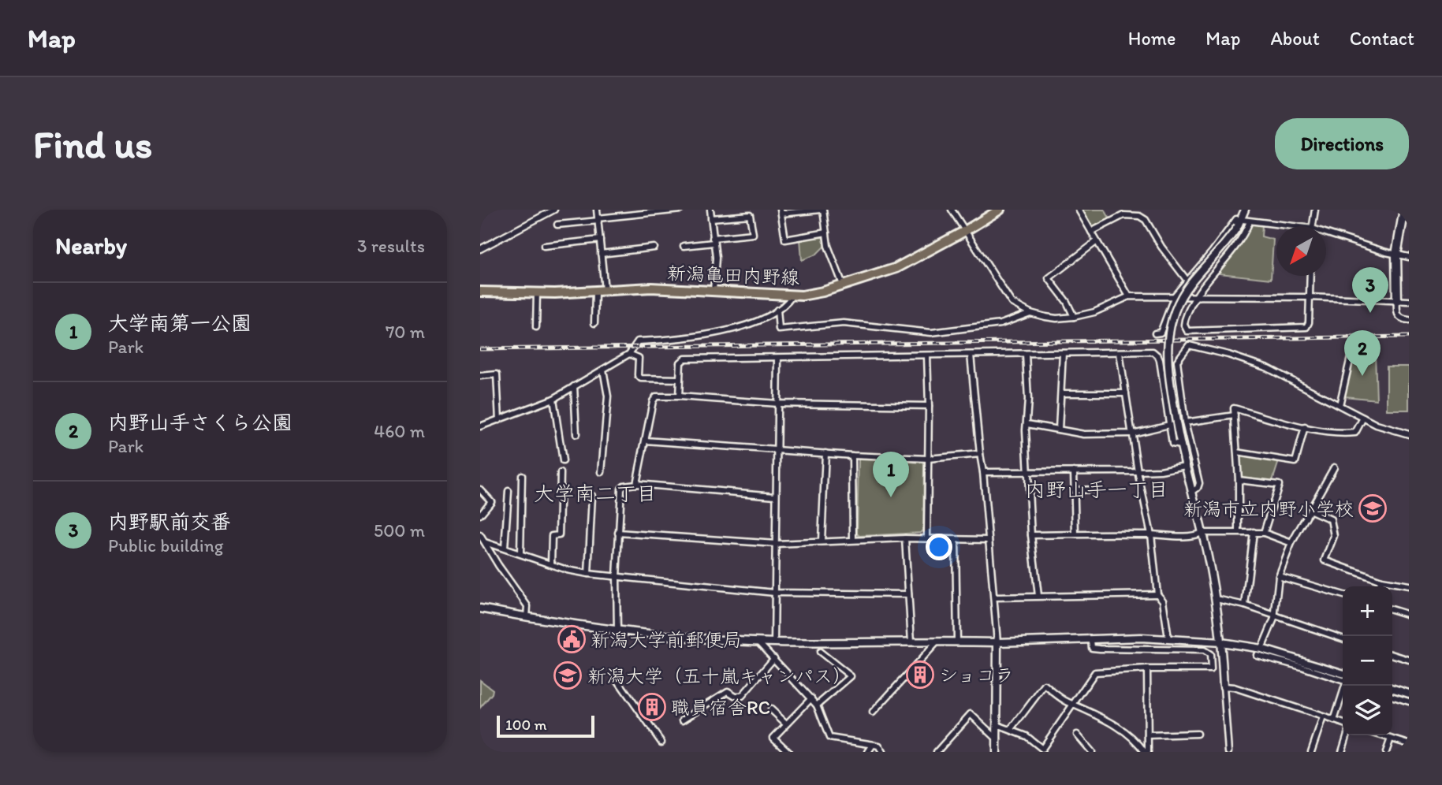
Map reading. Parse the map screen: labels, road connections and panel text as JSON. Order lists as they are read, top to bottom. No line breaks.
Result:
{"streets":{"main road":["新潟亀田内野線"]},"districts":["内野山手一丁目","大学南二丁目"],"places":{"school or university":["新潟市立内野小学校","新潟大学（五十嵐キャンパス）"],"public building":["新潟大学前郵便局"],"building":["ショコラ","職員宿舎RC"]},"scale_bar":"100 m","north":"bottom left","page":{"header":"Map","nav":["Home","Map","About","Contact"],"buttons":"Directions","title":"Find us","heading":["Nearby","3 results"],"pins":["3","2","1"],"list":[{"mark":"1","name":"大学南第一公園","note":"Park","value":"70 m"},{"mark":"2","name":"内野山手さくら公園","note":"Park","value":"460 m"},{"mark":"3","name":"内野駅前交番","note":"Public building","value":"500 m"}],"map_buttons":["+","−"],"scale":"100 m"}}
